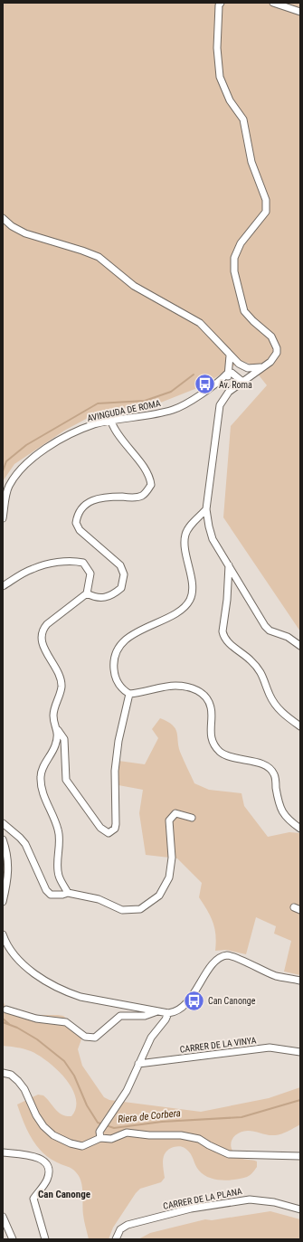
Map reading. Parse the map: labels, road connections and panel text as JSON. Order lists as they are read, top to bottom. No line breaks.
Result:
{"streets":{"street":["AVINGUDA DE ROMA","CARRER DE LA VINYA","CARRER DE LA PLANA"]},"districts":["Can Canonge"],"water":["Riera de Corbera"],"places":{"bus stop":["Av. Roma","Can Canonge"]}}
